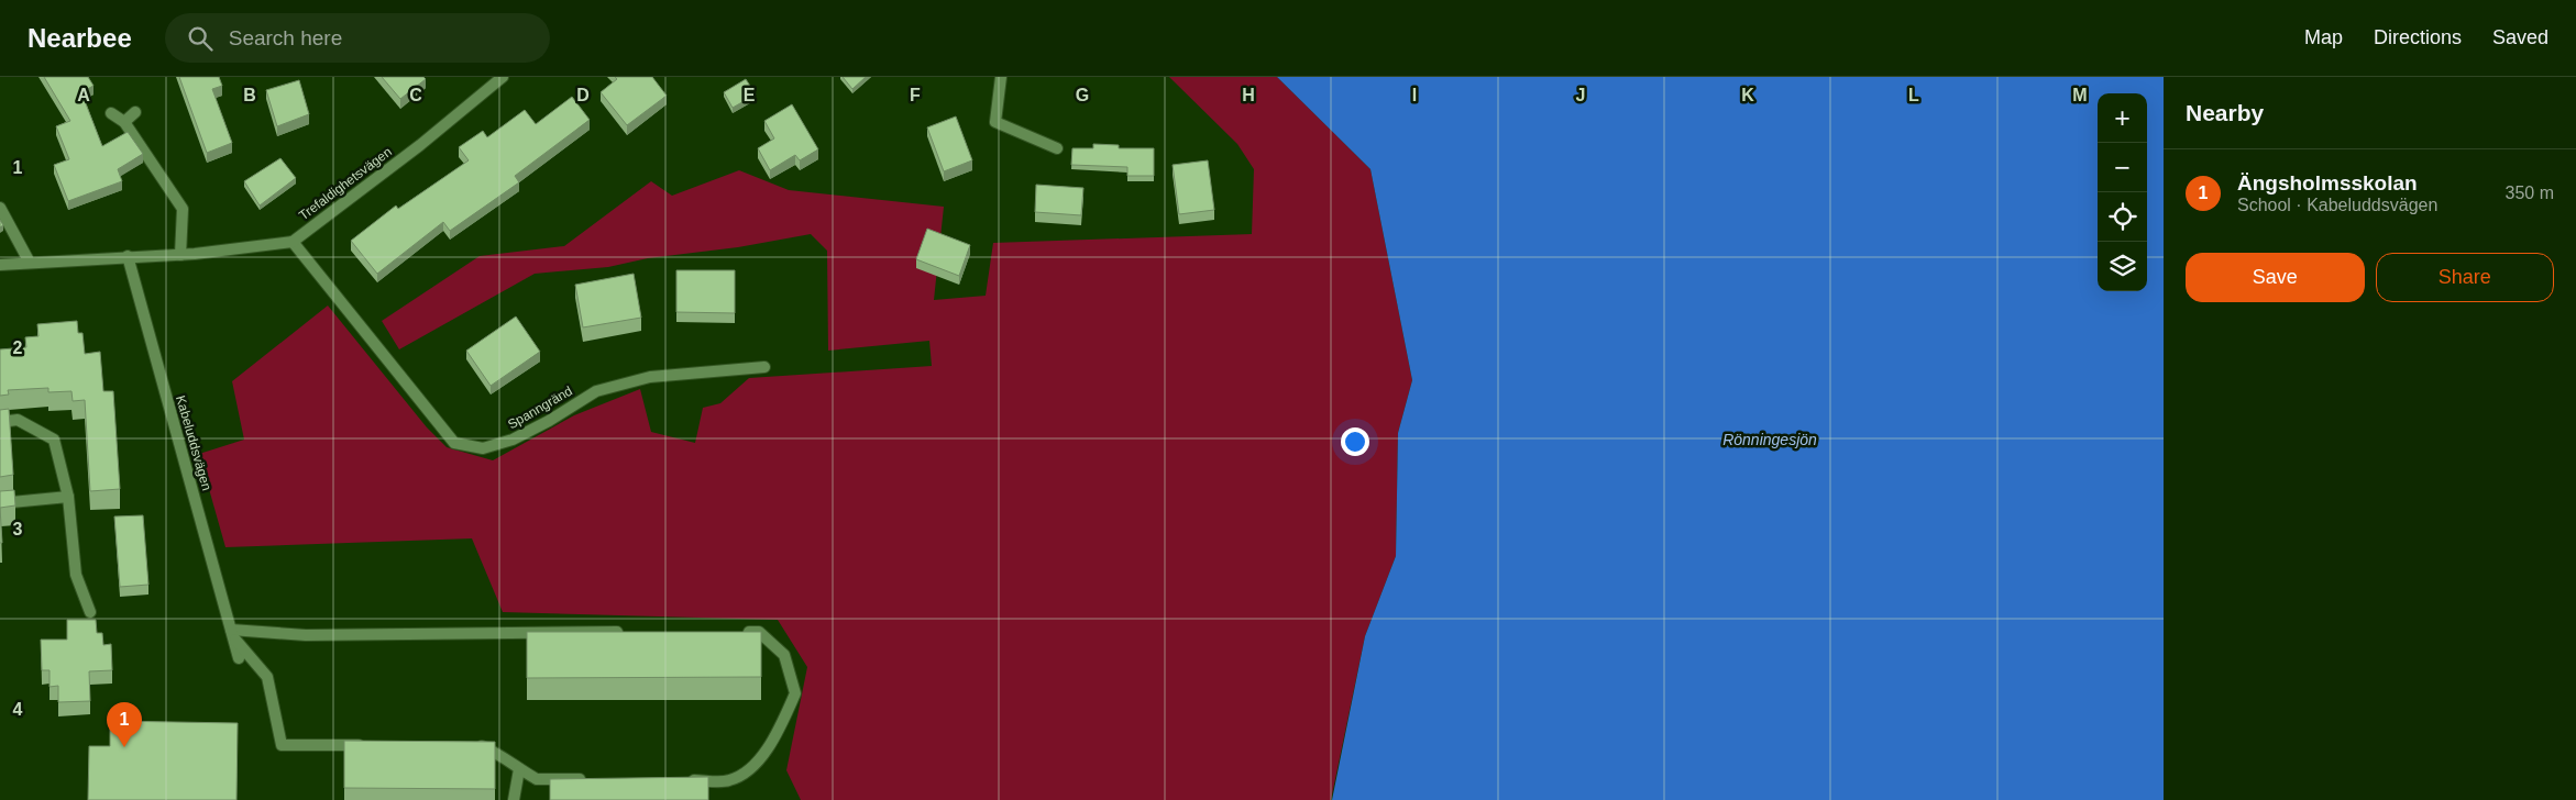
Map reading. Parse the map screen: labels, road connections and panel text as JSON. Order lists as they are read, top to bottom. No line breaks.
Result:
{"streets":{"street":["Trefaldighetsvägen","Spanngränd","Kabeluddsvägen"]},"crossings":[["Trefaldighetsvägen","Spanngränd"]],"water":["Rönningesjön"],"page":{"header":"Nearbee","search":"Search here","nav":["Map","Directions","Saved"],"heading":"Nearby","map_buttons":["+","−"],"list":[{"mark":"1","name":"Ängsholmsskolan","note":"School · Kabeluddsvägen","value":"350 m"}],"buttons":["Save","Share"],"pins":"1"},"grid":{"columns":["A","B","C","D","E","F","G","H","I","J","K","L","M"],"rows":["1","2","3","4"]}}
